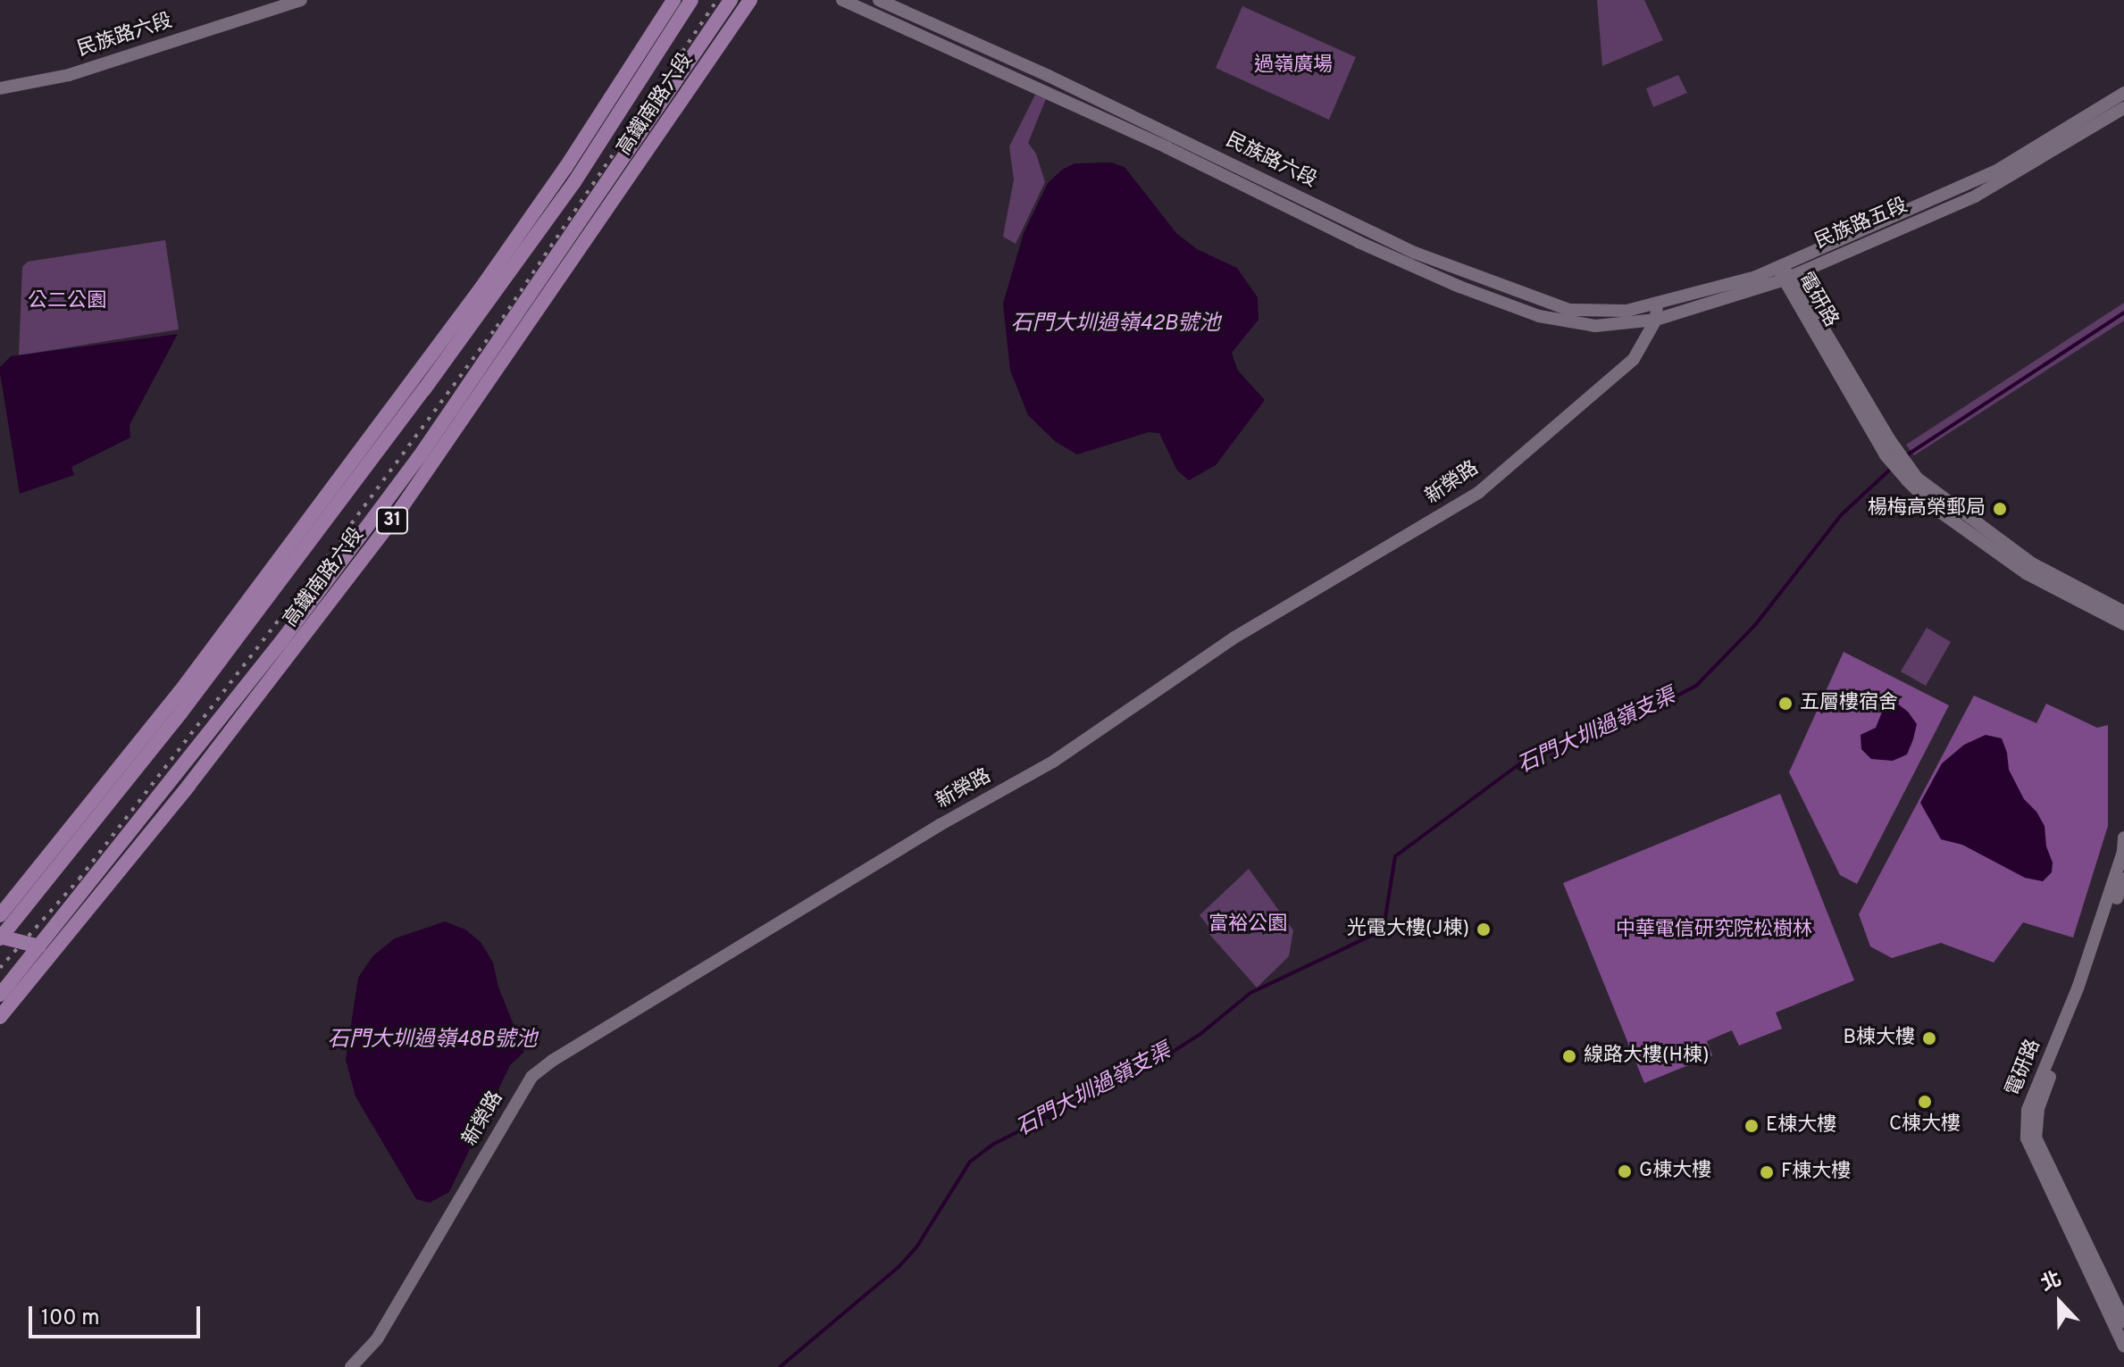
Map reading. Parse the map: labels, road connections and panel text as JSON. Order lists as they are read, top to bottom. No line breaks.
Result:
{"streets":{"main road":["高鐵南路六段","31"],"street":["民族路六段","民族路五段","電研路","新榮路"]},"crossings":[["民族路六段","民族路五段"],["民族路六段","新榮路"],["民族路五段","電研路"],["民族路五段","新榮路"]],"water":["石門大圳過嶺42B號池","石門大圳過嶺支渠","石門大圳過嶺48B號池"],"parks":["過嶺廣場","公二公園","富裕公園","中華電信研究院松樹林"],"places":["楊梅高榮郵局","五層樓宿舍","光電大樓(J棟)","B棟大樓","線路大樓(H棟)","C棟大樓","E棟大樓","G棟大樓","F棟大樓"],"scale_bar":"100 m","north":"top"}
